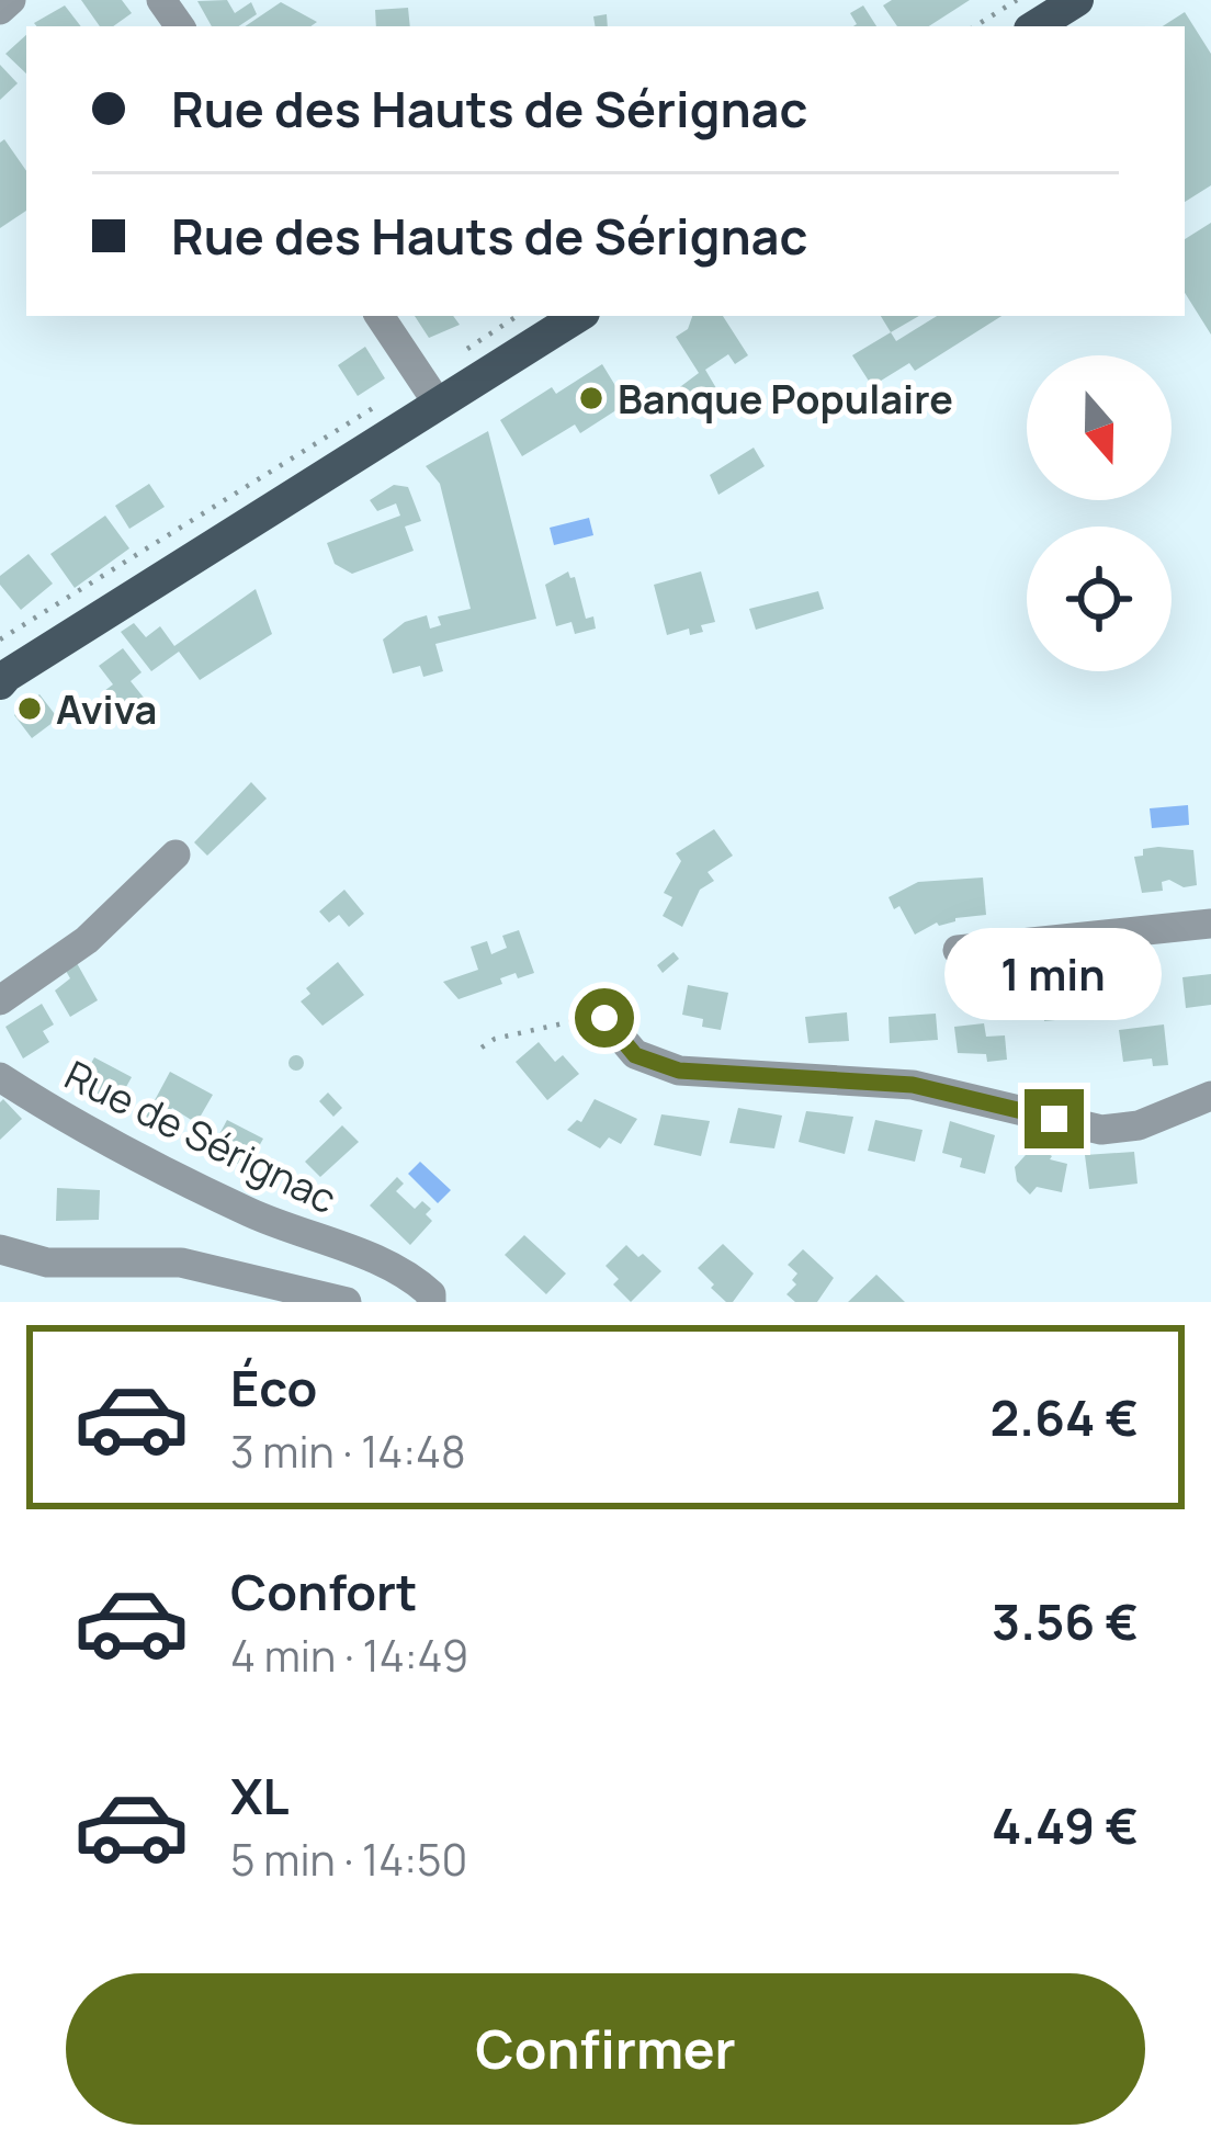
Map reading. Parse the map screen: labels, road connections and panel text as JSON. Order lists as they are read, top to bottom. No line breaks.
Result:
{"streets":{"street":["Rue de Sérignac"]},"places":["Banque Populaire","Aviva"],"north":"bottom","page":{"banner":["Rue des Hauts de Sérignac","Rue des Hauts de Sérignac"],"bubble":"1 min","list":[{"name":"Éco","note":"3 min · 14:48","value":"2.64 €"},{"name":"Confort","note":"4 min · 14:49","value":"3.56 €"},{"name":"XL","note":"5 min · 14:50","value":"4.49 €"}],"buttons":"Confirmer"}}
